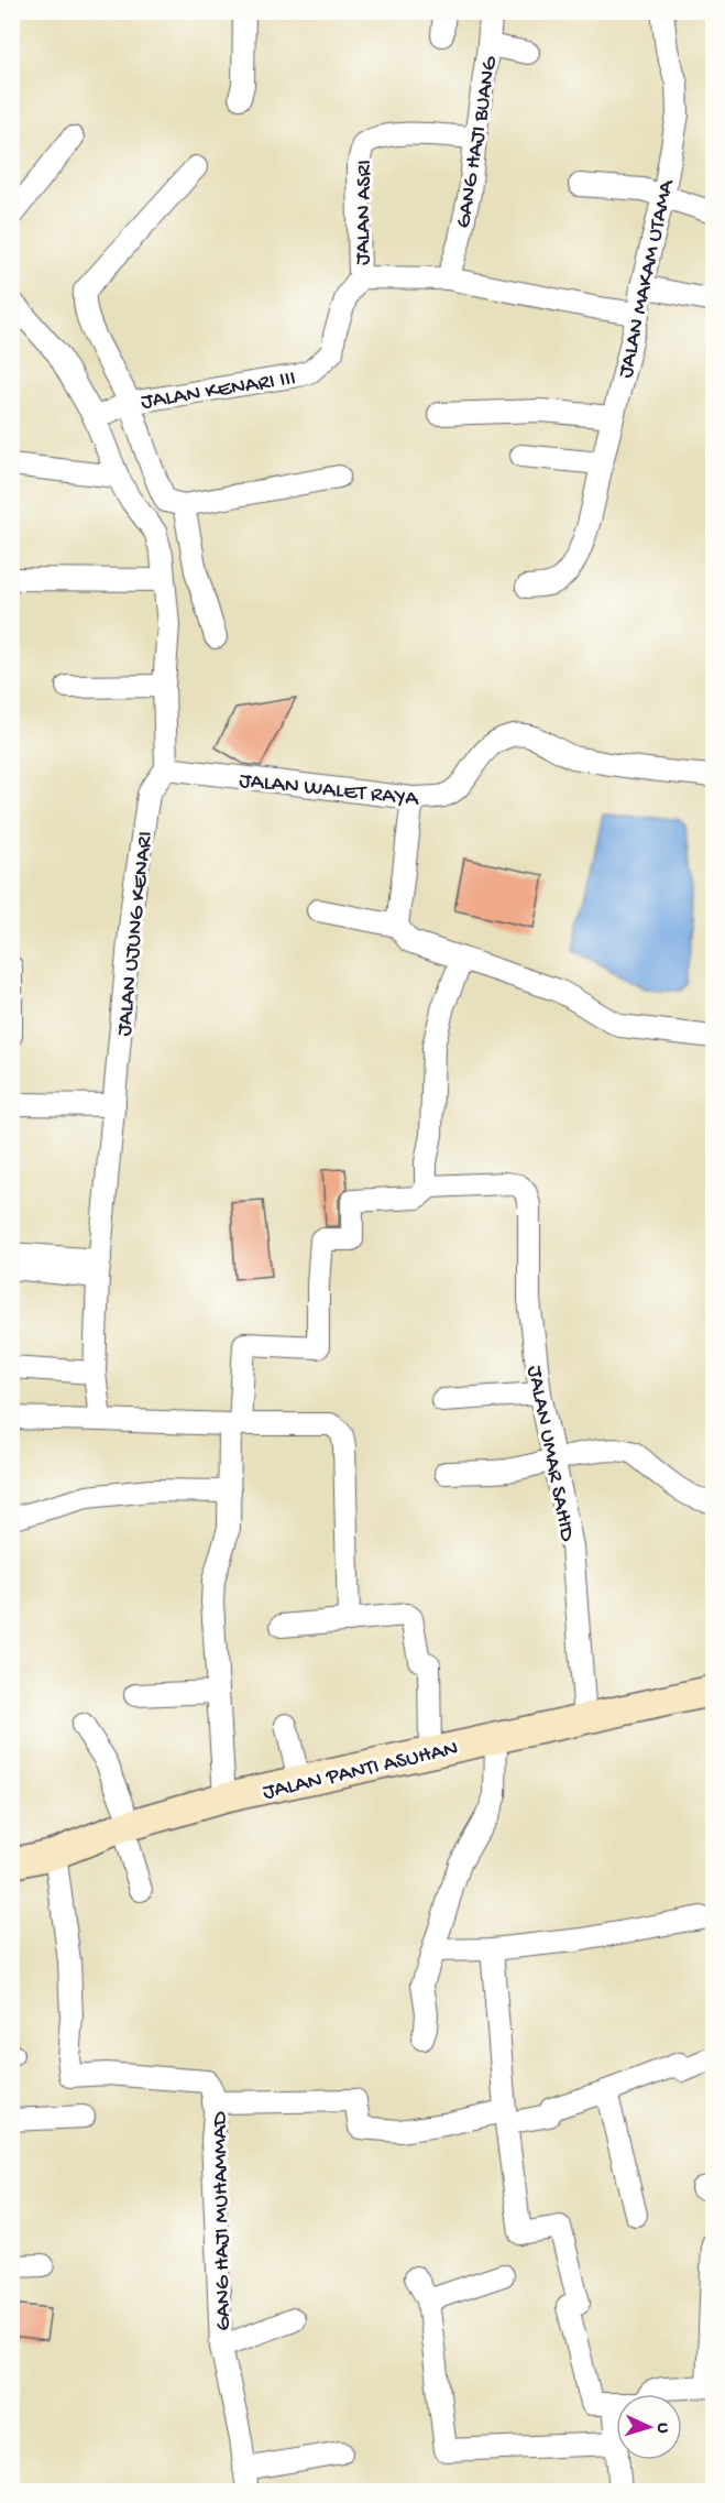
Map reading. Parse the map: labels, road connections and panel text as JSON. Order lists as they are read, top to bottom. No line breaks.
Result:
{"streets":{"street":["GANG HAJI BUANG","JALAN ASRI","JALAN MAKAM UTAMA","JALAN KENARI III","JALAN WALET RAYA","JALAN UJUNG KENARI","JALAN UMAR SAHID","JALAN PANTI ASUHAN","GANG HAJI MUHAMMAD"]},"crossings":[["GANG HAJI BUANG","JALAN ASRI"],["JALAN ASRI","JALAN KENARI III"],["JALAN WALET RAYA","JALAN UJUNG KENARI"],["JALAN UMAR SAHID","JALAN PANTI ASUHAN"]],"north":"right"}
